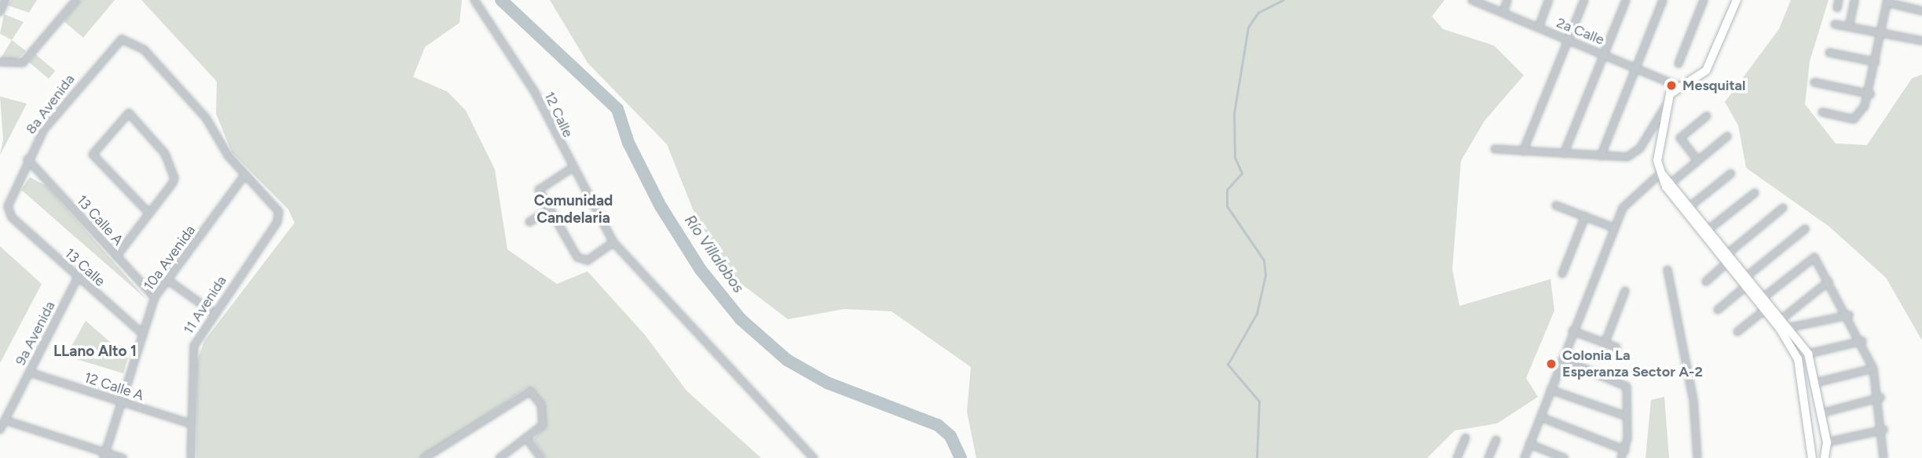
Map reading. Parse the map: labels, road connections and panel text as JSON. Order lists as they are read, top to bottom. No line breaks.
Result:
{"streets":{"street":["2a Calle","8a Avenida","12 Calle","13 Calle A","10a Avenida","13 Calle","11 Avenida","9a Avenida","12 Calle A"]},"crossings":[["8a Avenida","13 Calle A"],["8a Avenida","10a Avenida"],["8a Avenida","13 Calle"],["8a Avenida","11 Avenida"],["13 Calle A","10a Avenida"],["10a Avenida","13 Calle"],["10a Avenida","11 Avenida"],["10a Avenida","12 Calle A"],["13 Calle","9a Avenida"],["11 Avenida","12 Calle A"],["9a Avenida","12 Calle A"]],"districts":["Comunidad Candelaria","LLano Alto 1"],"water":["Río Villalobos"],"places":["Mesquital","Colonia La Esperanza Sector A-2"]}
